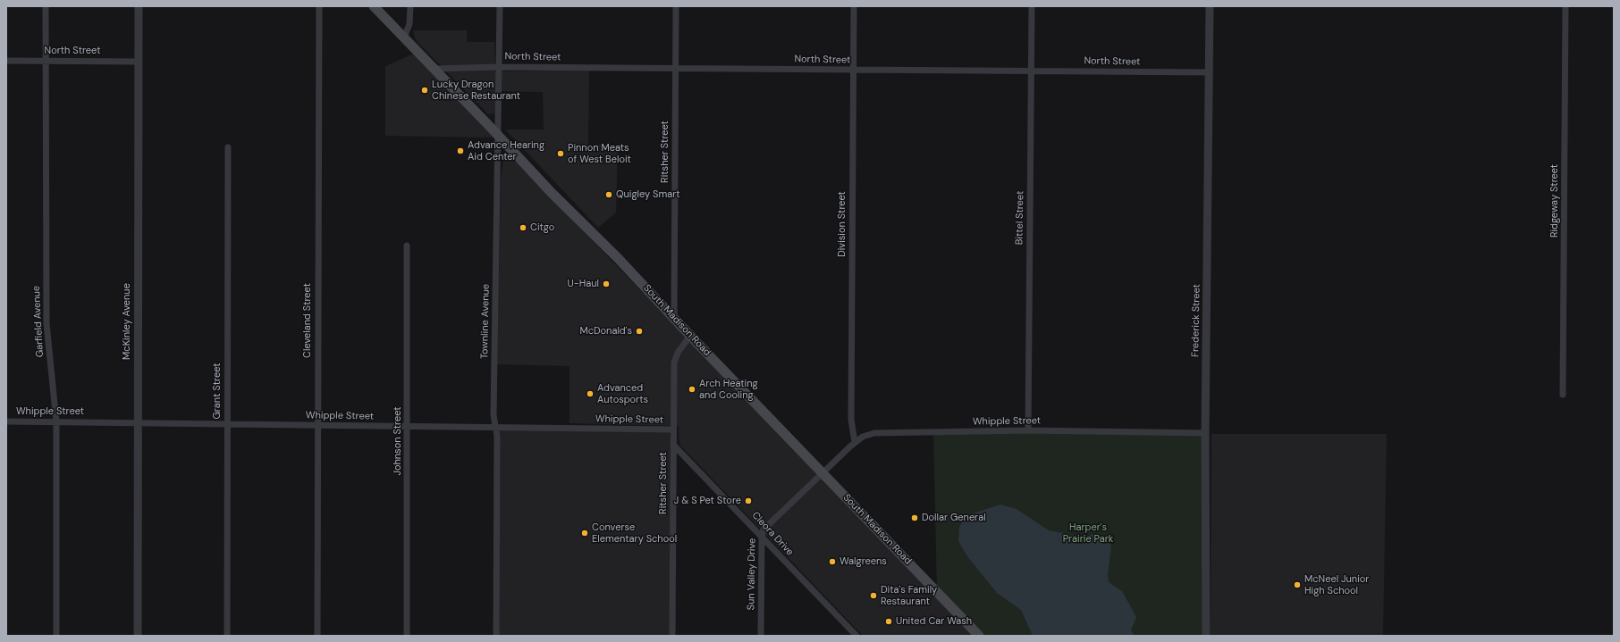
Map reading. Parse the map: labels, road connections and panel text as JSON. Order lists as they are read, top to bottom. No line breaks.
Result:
{"streets":{"main road":["South Madison Road"],"street":["North Street","Ritsher Street","Ridgeway Street","Bittel Street","Division Street","Cleveland Street","Frederick Street","Garfield Avenue","McKinley Avenue","Townline Avenue","Grant Street","Whipple Street","Johnson Street","Cleora Drive","Sun Valley Drive"]},"crossings":[["North Street","Ritsher Street"],["North Street","Bittel Street"],["North Street","Division Street"],["North Street","South Madison Road"],["North Street","Frederick Street"],["North Street","Garfield Avenue"],["North Street","McKinley Avenue"],["North Street","Townline Avenue"],["Ritsher Street","South Madison Road"],["Ritsher Street","Whipple Street"],["Ritsher Street","Cleora Drive"],["Bittel Street","Whipple Street"],["Division Street","Whipple Street"],["Cleveland Street","Whipple Street"],["South Madison Road","Townline Avenue"],["South Madison Road","Whipple Street"],["South Madison Road","Sun Valley Drive"],["Frederick Street","Whipple Street"],["Garfield Avenue","Whipple Street"],["McKinley Avenue","Whipple Street"],["Townline Avenue","Whipple Street"],["Grant Street","Whipple Street"],["Whipple Street","Johnson Street"],["Whipple Street","Sun Valley Drive"],["Cleora Drive","Sun Valley Drive"]],"parks":["Harper's Prairie Park"],"places":["Lucky Dragon Chinese Restaurant","Advance Hearing Aid Center","Pinnon Meats of West Beloit","Quigley Smart","Citgo","U-Haul","McDonald's","Arch Heating and Cooling","Advanced Autosports","J & S Pet Store","Dollar General","Converse Elementary School","Walgreens","McNeel Junior High School","Dita's Family Restaurant","United Car Wash"]}
